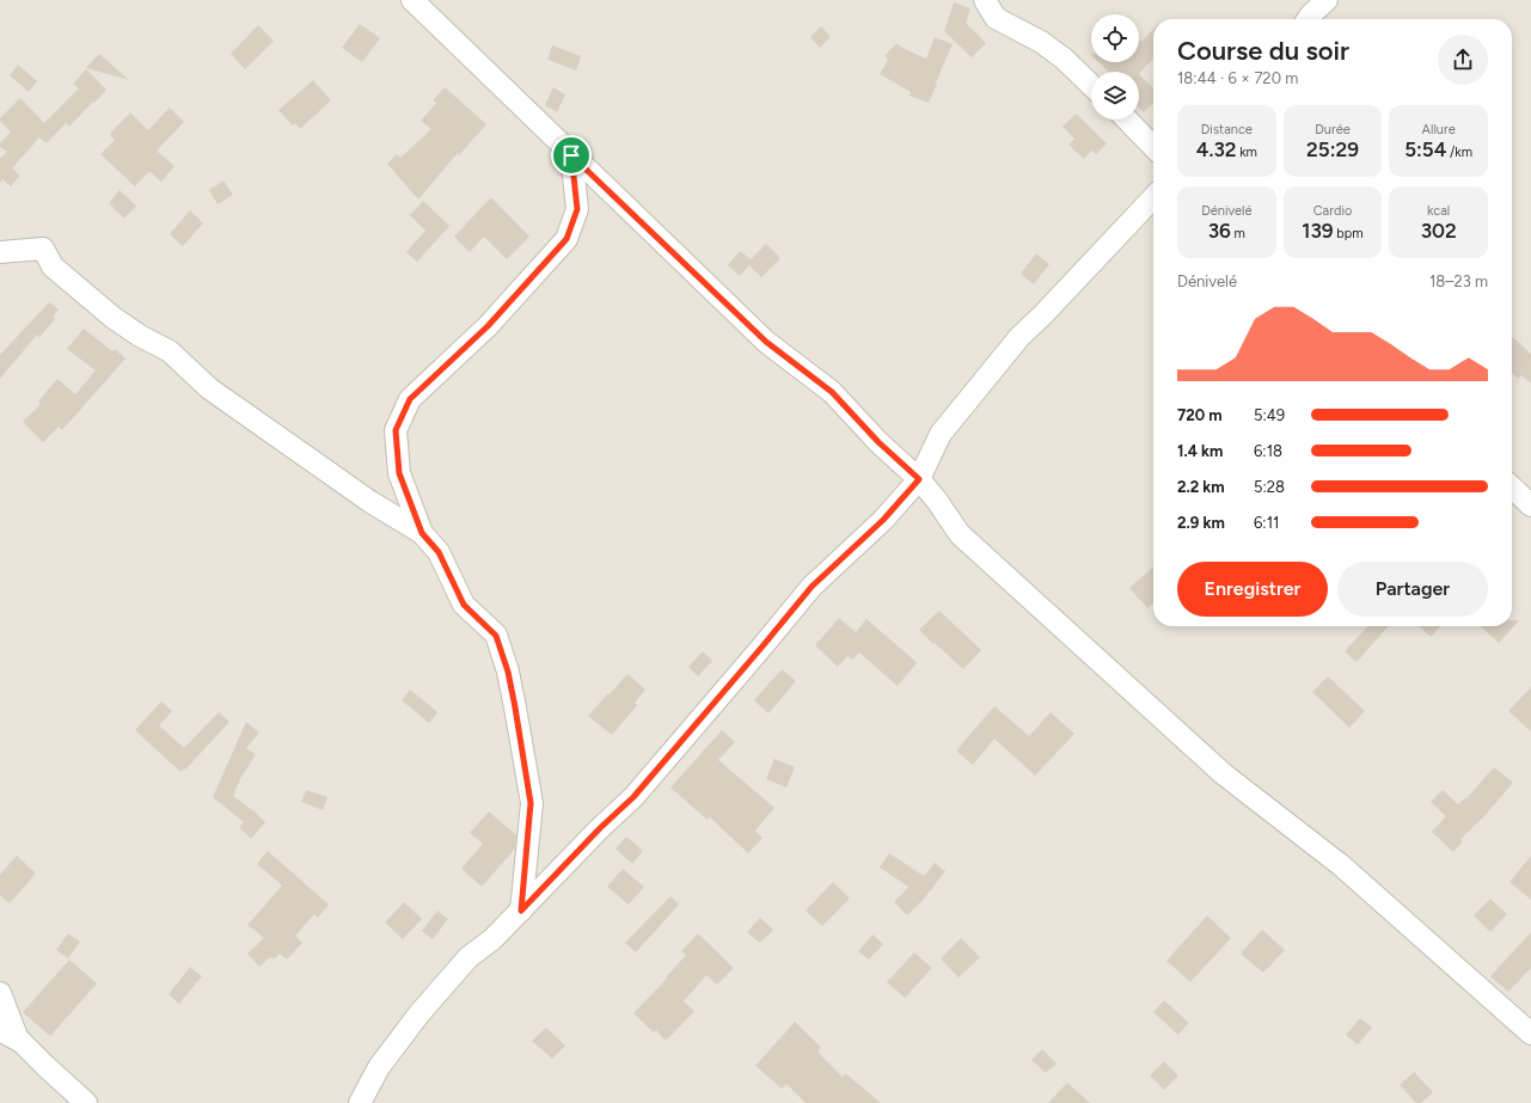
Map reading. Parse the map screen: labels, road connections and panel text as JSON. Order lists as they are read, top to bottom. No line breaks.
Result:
{"page":{"heading":["Course du soir","18:44 · 6 × 720 m"],"stats":[["Distance","4.32 km"],["Durée","25:29"],["Allure","5:54 /km"],["Dénivelé","36 m"],["Cardio","139 bpm"],["kcal","302"]],"chart":["Dénivelé","18–23 m"],"list":[{"name":"720 m","note":"5:49"},{"name":"1.4 km","note":"6:18"},{"name":"2.2 km","note":"5:28"},{"name":"2.9 km","note":"6:11"}],"buttons":["Enregistrer","Partager"]}}
